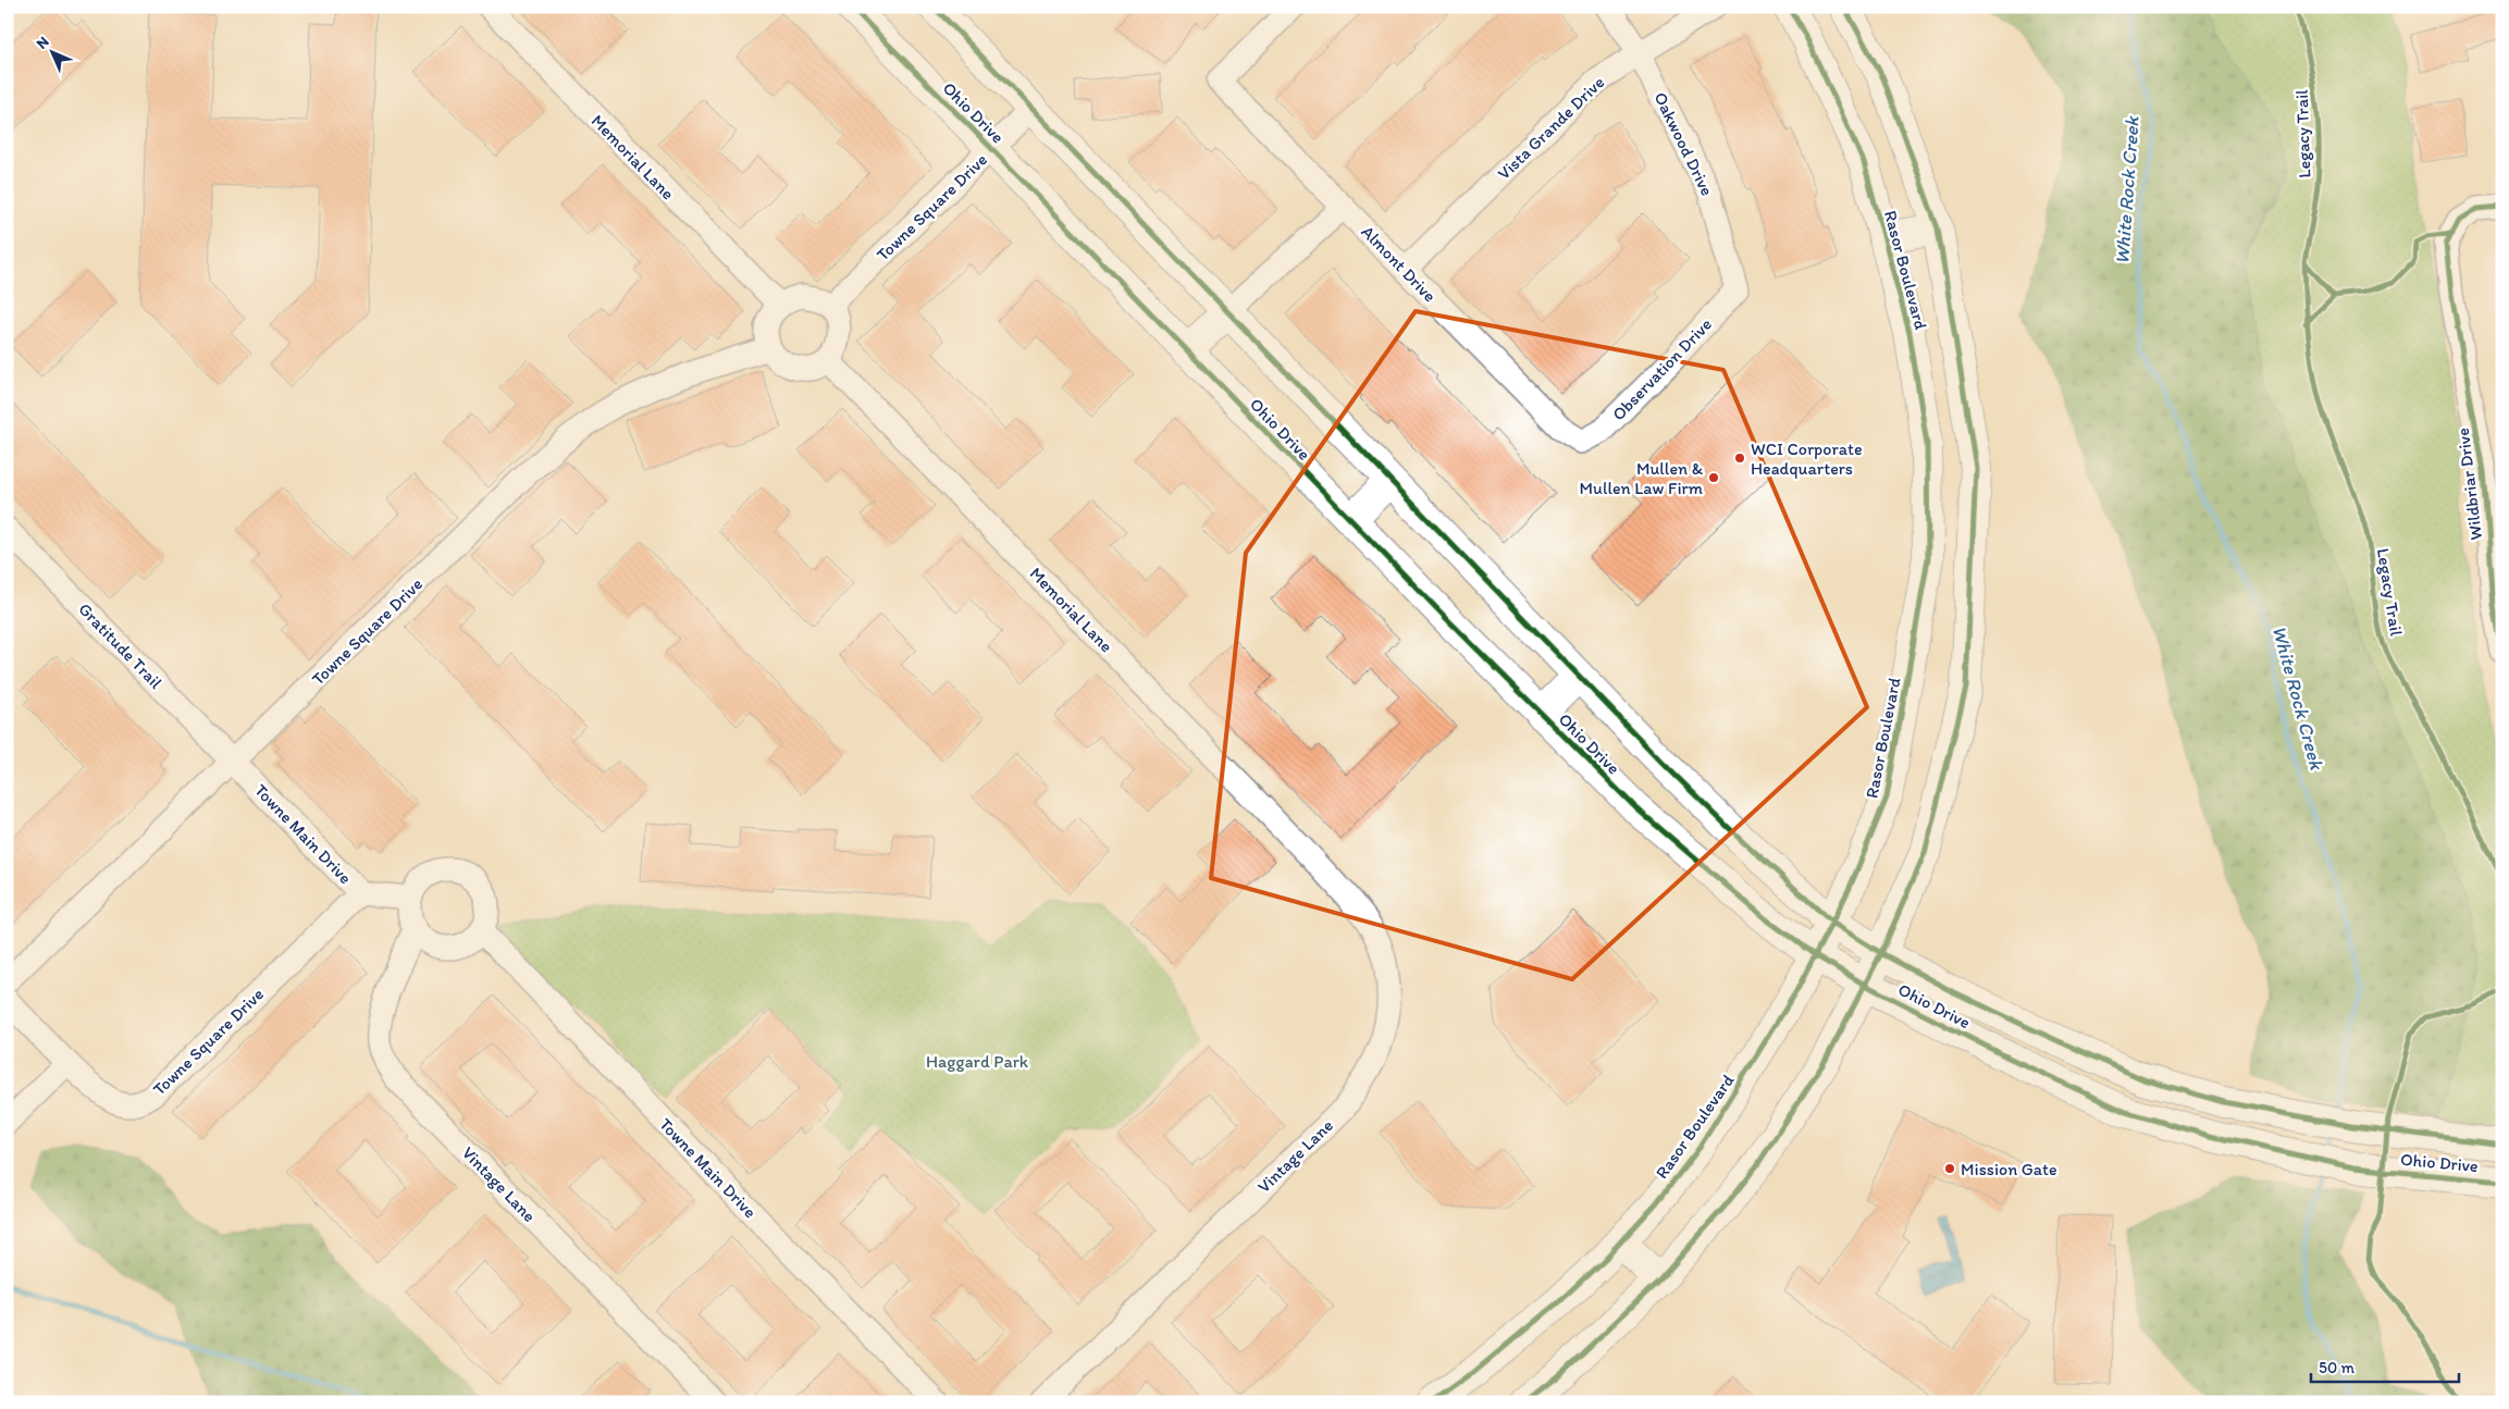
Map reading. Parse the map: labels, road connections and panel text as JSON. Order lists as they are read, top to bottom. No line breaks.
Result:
{"streets":{"main road":["Ohio Drive","Rasor Boulevard"],"street":["Vista Grande Drive","Oakwood Drive","Memorial Lane","Towne Square Drive","Almont Drive","Observation Drive","Wildbriar Drive","Gratitude Trail","Towne Main Drive","Vintage Lane"],"cycle path":["Legacy Trail"]},"crossings":[["Ohio Drive","Towne Square Drive"],["Ohio Drive","Rasor Boulevard"],["Vista Grande Drive","Oakwood Drive"],["Vista Grande Drive","Almont Drive"],["Oakwood Drive","Observation Drive"],["Memorial Lane","Towne Square Drive"],["Memorial Lane","Vintage Lane"],["Towne Square Drive","Gratitude Trail"],["Towne Square Drive","Towne Main Drive"],["Almont Drive","Observation Drive"],["Gratitude Trail","Towne Main Drive"],["Towne Main Drive","Vintage Lane"]],"water":["White Rock Creek"],"parks":["Haggard Park"],"places":["WCI Corporate Headquarters","Mullen & Mullen Law Firm","Mission Gate"],"scale_bar":"50 m","north":"top left"}
